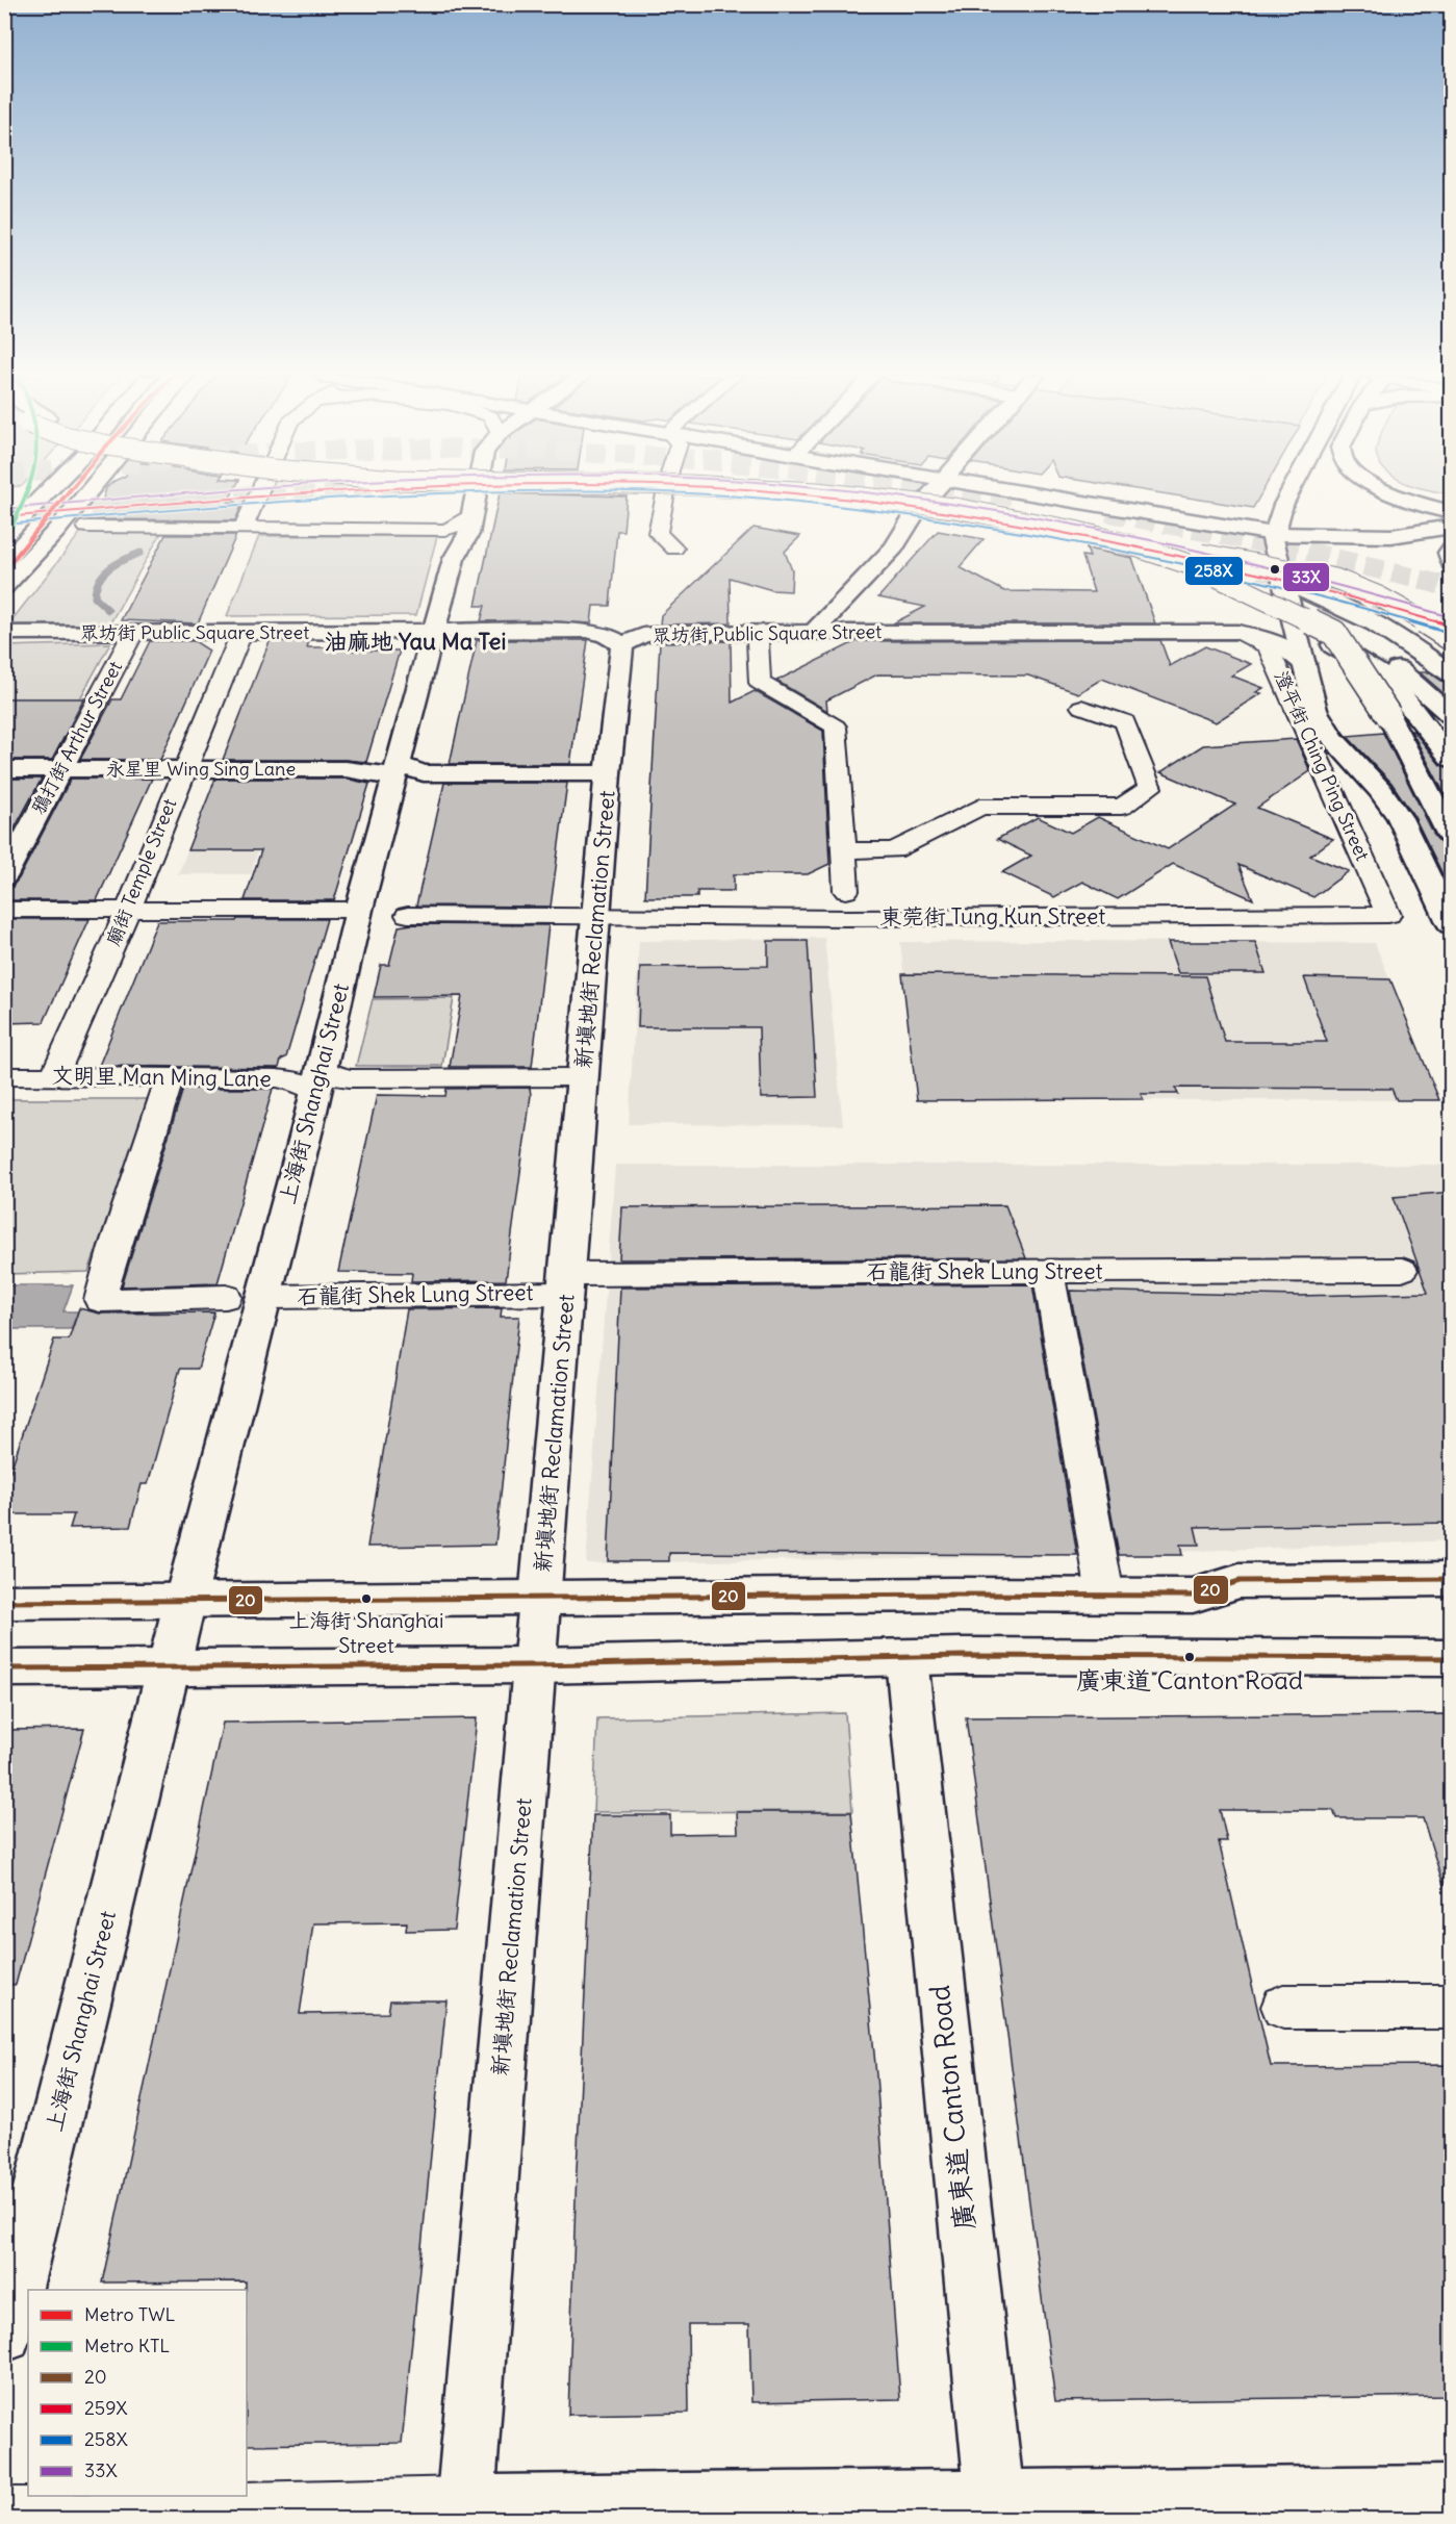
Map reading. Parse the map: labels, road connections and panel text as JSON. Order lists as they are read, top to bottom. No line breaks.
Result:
{"streets":{"main road":["眾坊街 Public Square Street","永星里 Wing Sing Lane","新填地街 Reclamation Street","上海街 Shanghai Street","廣東道 Canton Road"],"street":["鴉打街 Arthur Street","澄平街 Ching Ping Street","廟街 Temple Street","東莞街 Tung Kun Street","文明里 Man Ming Lane","石龍街 Shek Lung Street"]},"crossings":[["眾坊街 Public Square Street","鴉打街 Arthur Street"],["眾坊街 Public Square Street","澄平街 Ching Ping Street"],["眾坊街 Public Square Street","廟街 Temple Street"],["眾坊街 Public Square Street","新填地街 Reclamation Street"],["眾坊街 Public Square Street","上海街 Shanghai Street"],["鴉打街 Arthur Street","永星里 Wing Sing Lane"],["澄平街 Ching Ping Street","東莞街 Tung Kun Street"],["永星里 Wing Sing Lane","廟街 Temple Street"],["永星里 Wing Sing Lane","新填地街 Reclamation Street"],["永星里 Wing Sing Lane","上海街 Shanghai Street"],["廟街 Temple Street","文明里 Man Ming Lane"],["東莞街 Tung Kun Street","新填地街 Reclamation Street"],["新填地街 Reclamation Street","文明里 Man Ming Lane"],["新填地街 Reclamation Street","石龍街 Shek Lung Street"],["文明里 Man Ming Lane","上海街 Shanghai Street"],["上海街 Shanghai Street","石龍街 Shek Lung Street"]],"districts":["油麻地 Yau Ma Tei"],"places":["上海街 Shanghai Street","廣東道 Canton Road"],"lines":["metro line TWL","metro line KTL","transit line 259X","transit line 258X","transit line 33X","transit line 20"],"legend":["Metro TWL","Metro KTL","20","259X","258X","33X"]}
